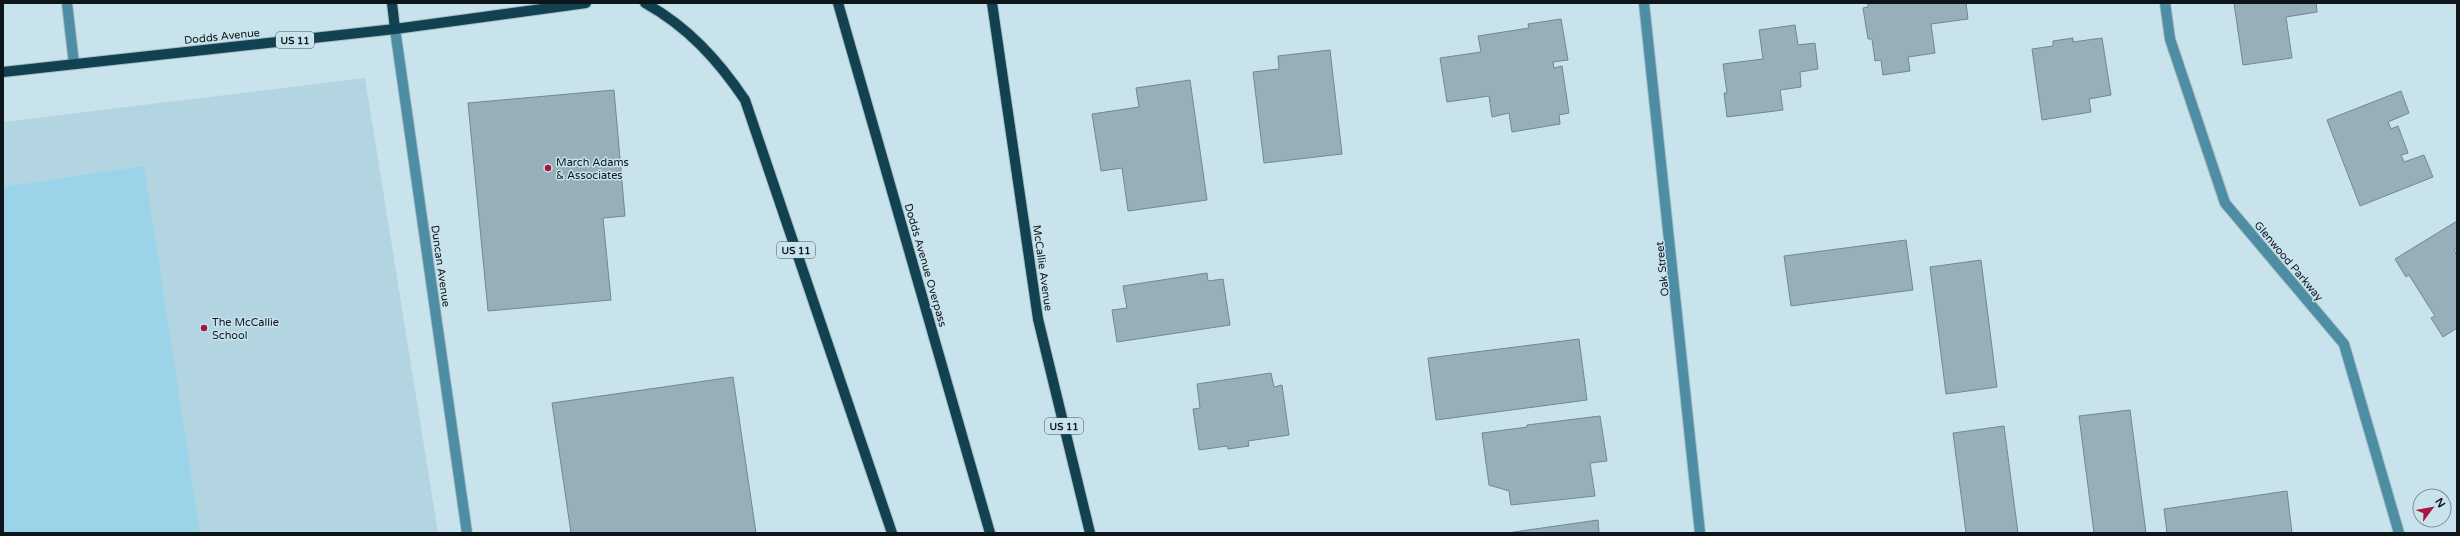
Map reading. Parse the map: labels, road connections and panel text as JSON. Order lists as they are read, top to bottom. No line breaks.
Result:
{"streets":{"main road":["Dodds Avenue","US 11","Dodds Avenue Overpass","Duncan Avenue","McCallie Avenue"],"street":["Glenwood Parkway","Oak Street"]},"crossings":[["Dodds Avenue","Duncan Avenue"]],"places":["March Adams & Associates","The McCallie School"],"north":"top right"}
